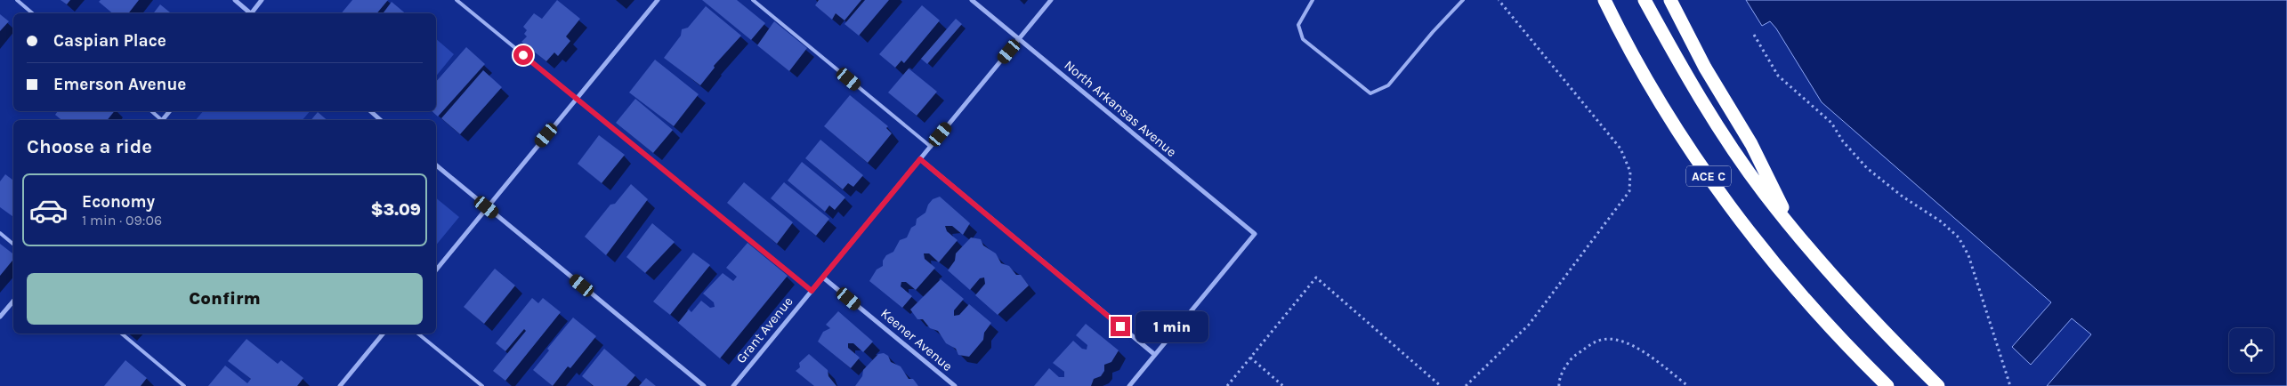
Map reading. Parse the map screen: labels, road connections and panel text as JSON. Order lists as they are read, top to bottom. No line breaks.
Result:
{"streets":{"highway":["ACE C"],"street":["North Arkansas Avenue","Grant Avenue","Keener Avenue"]},"crossings":[["North Arkansas Avenue","Grant Avenue"],["Grant Avenue","Keener Avenue"]],"page":{"banner":["Caspian Place","Emerson Avenue"],"heading":"Choose a ride","list":[{"name":"Economy","note":"1 min · 09:06","value":"$3.09"}],"buttons":"Confirm","bubble":"1 min"}}
